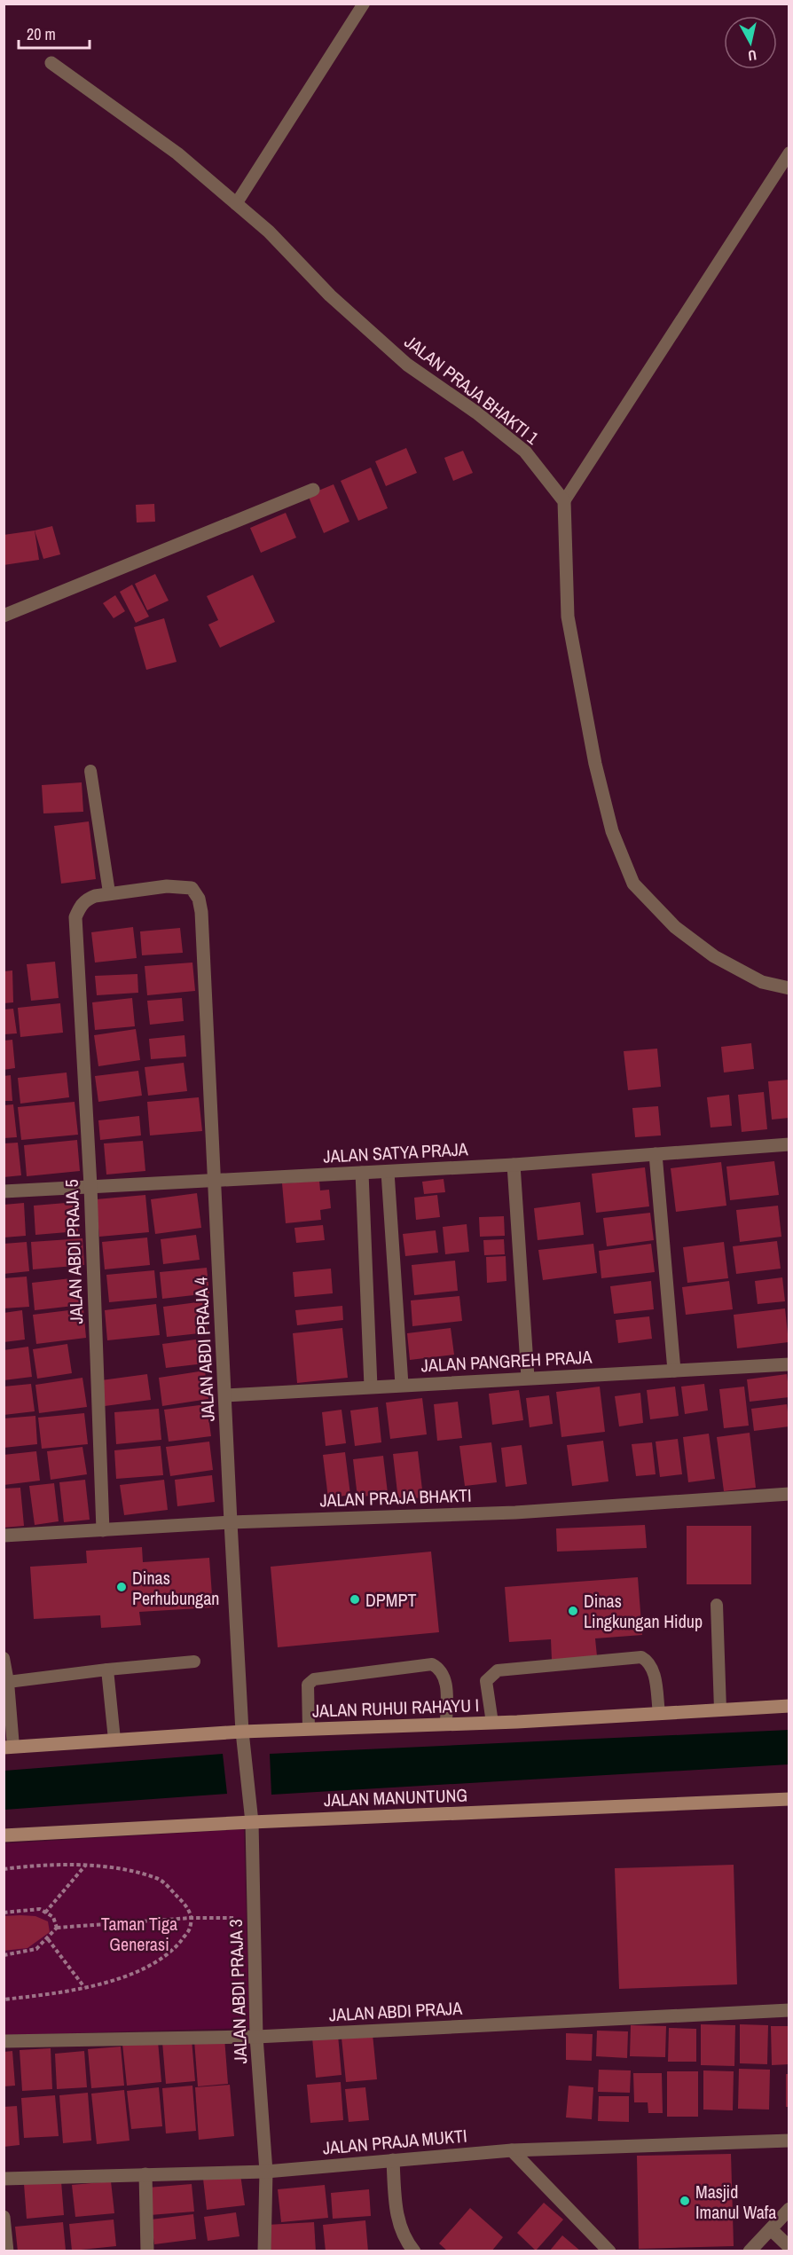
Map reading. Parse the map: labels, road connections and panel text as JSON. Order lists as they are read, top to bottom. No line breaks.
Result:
{"streets":{"street":["JALAN PRAJA BHAKTI 1","JALAN SATYA PRAJA","JALAN ABDI PRAJA 5","JALAN ABDI PRAJA 4","JALAN PANGREH PRAJA","JALAN PRAJA BHAKTI","JALAN RUHUI RAHAYU I","JALAN MANUNTUNG","JALAN ABDI PRAJA 3","JALAN ABDI PRAJA","JALAN PRAJA MUKTI"]},"crossings":[["JALAN SATYA PRAJA","JALAN ABDI PRAJA 5"],["JALAN SATYA PRAJA","JALAN ABDI PRAJA 4"],["JALAN ABDI PRAJA 5","JALAN ABDI PRAJA 4"],["JALAN ABDI PRAJA 5","JALAN PRAJA BHAKTI"],["JALAN ABDI PRAJA 4","JALAN PANGREH PRAJA"],["JALAN ABDI PRAJA 4","JALAN PRAJA BHAKTI"],["JALAN ABDI PRAJA 4","JALAN RUHUI RAHAYU I"],["JALAN ABDI PRAJA 4","JALAN ABDI PRAJA 3"],["JALAN RUHUI RAHAYU I","JALAN ABDI PRAJA 3"],["JALAN MANUNTUNG","JALAN ABDI PRAJA 3"],["JALAN ABDI PRAJA 3","JALAN ABDI PRAJA"],["JALAN ABDI PRAJA 3","JALAN PRAJA MUKTI"]],"parks":["Taman Tiga Generasi"],"places":["Dinas Perhubungan","DPMPT","Dinas Lingkungan Hidup","Masjid Imanul Wafa"],"scale_bar":"20 m","north":"bottom"}
